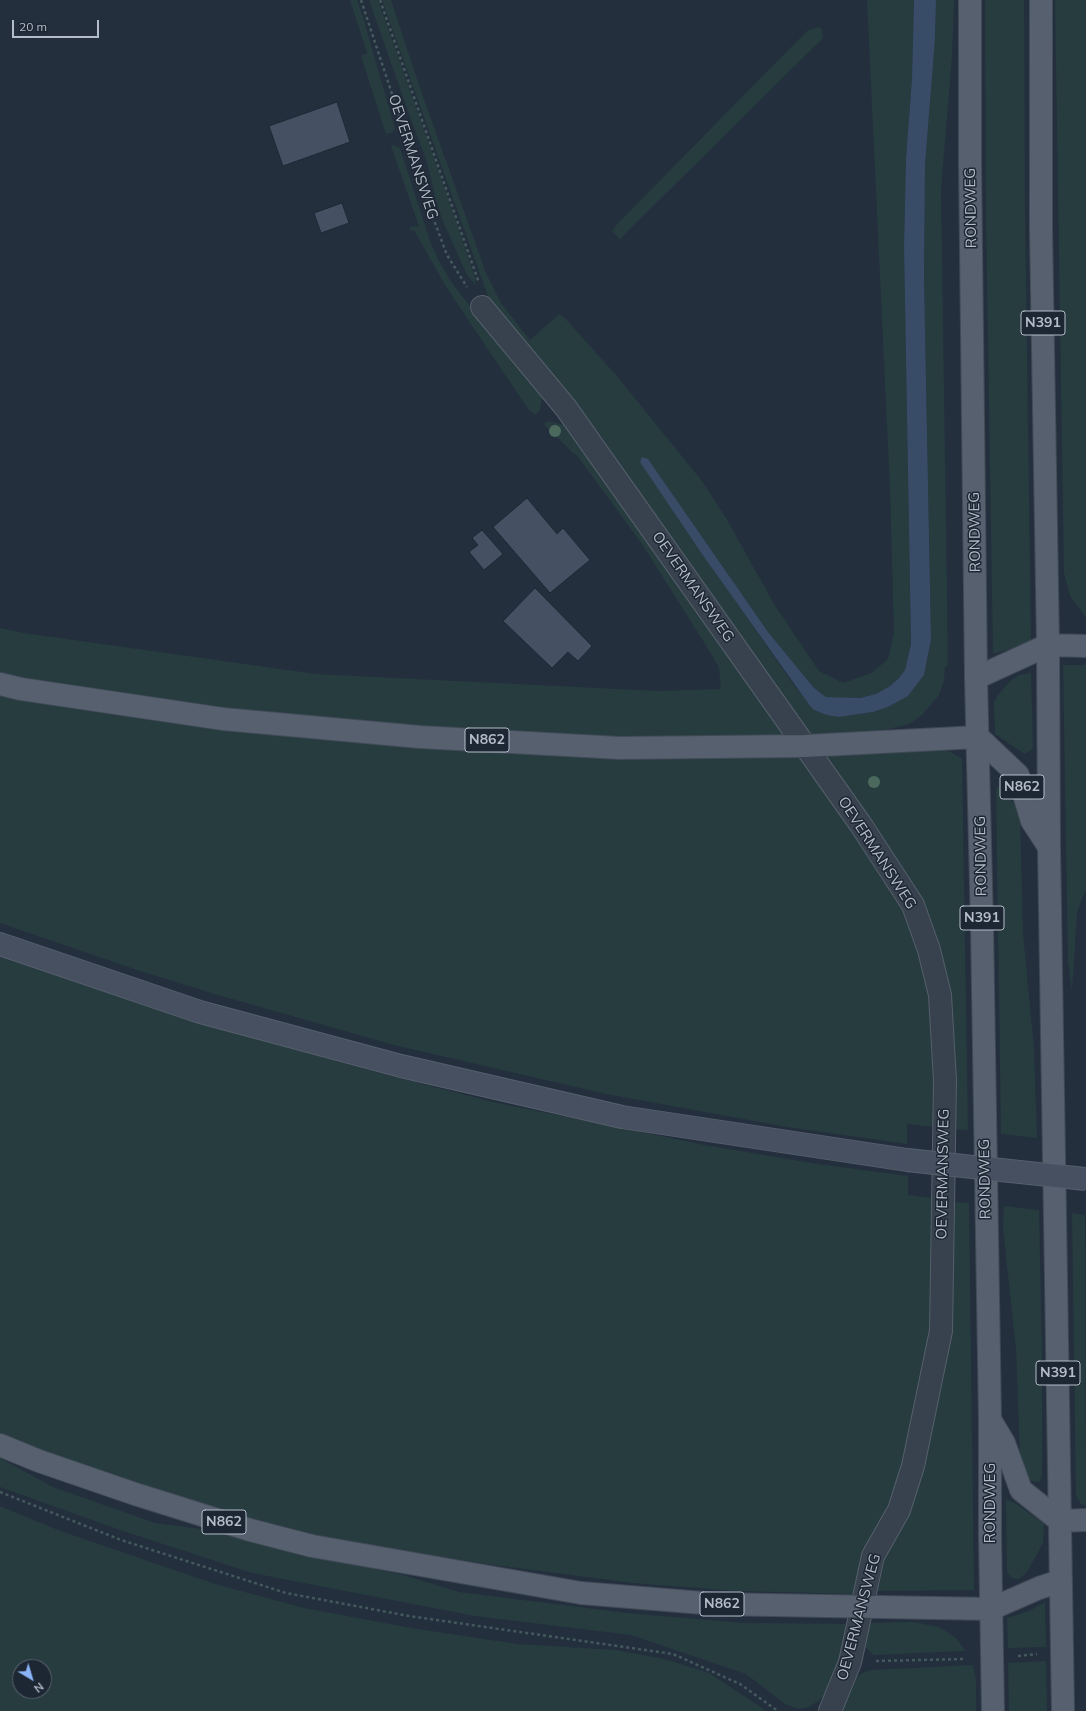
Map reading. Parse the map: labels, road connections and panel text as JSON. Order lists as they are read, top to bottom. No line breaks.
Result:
{"streets":{"main road":["RONDWEG","N391","N862"],"street":["OEVERMANSWEG"]},"crossings":[["OEVERMANSWEG","N862"],["RONDWEG","N862"],["N391","N862"]],"scale_bar":"20 m","north":"bottom right"}
